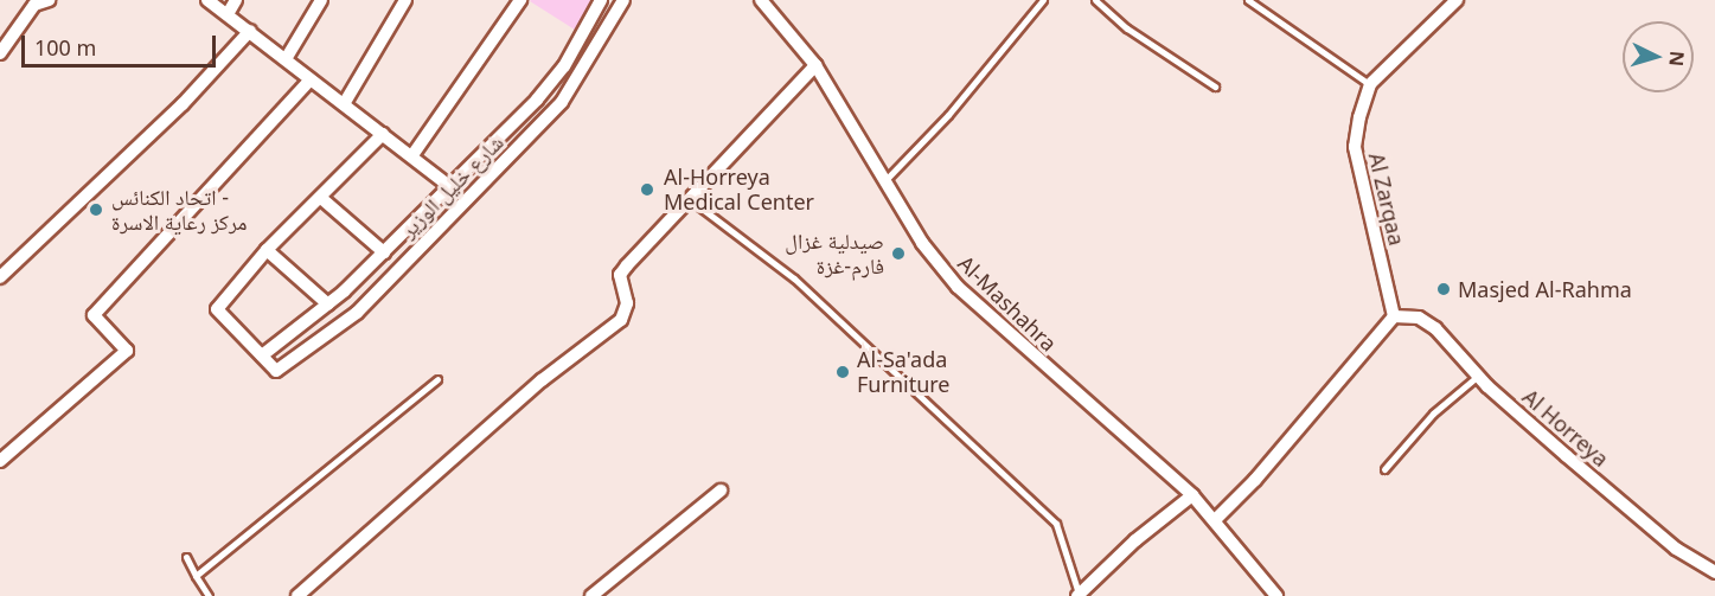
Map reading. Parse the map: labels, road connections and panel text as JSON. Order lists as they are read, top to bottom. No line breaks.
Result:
{"streets":{"street":["شارع خليل الوزير","Al Zarqaa","Al-Mashahra","Al Horreya"]},"crossings":[["Al Zarqaa","Al Horreya"]],"places":["Al-Horreya Medical Center","اتحاد الكنائس - مركز رعاية الاسرة","صيدلية غزال فارم-غزة","Masjed Al-Rahma","Al-Sa'ada Furniture"],"scale_bar":"100 m","north":"right"}
